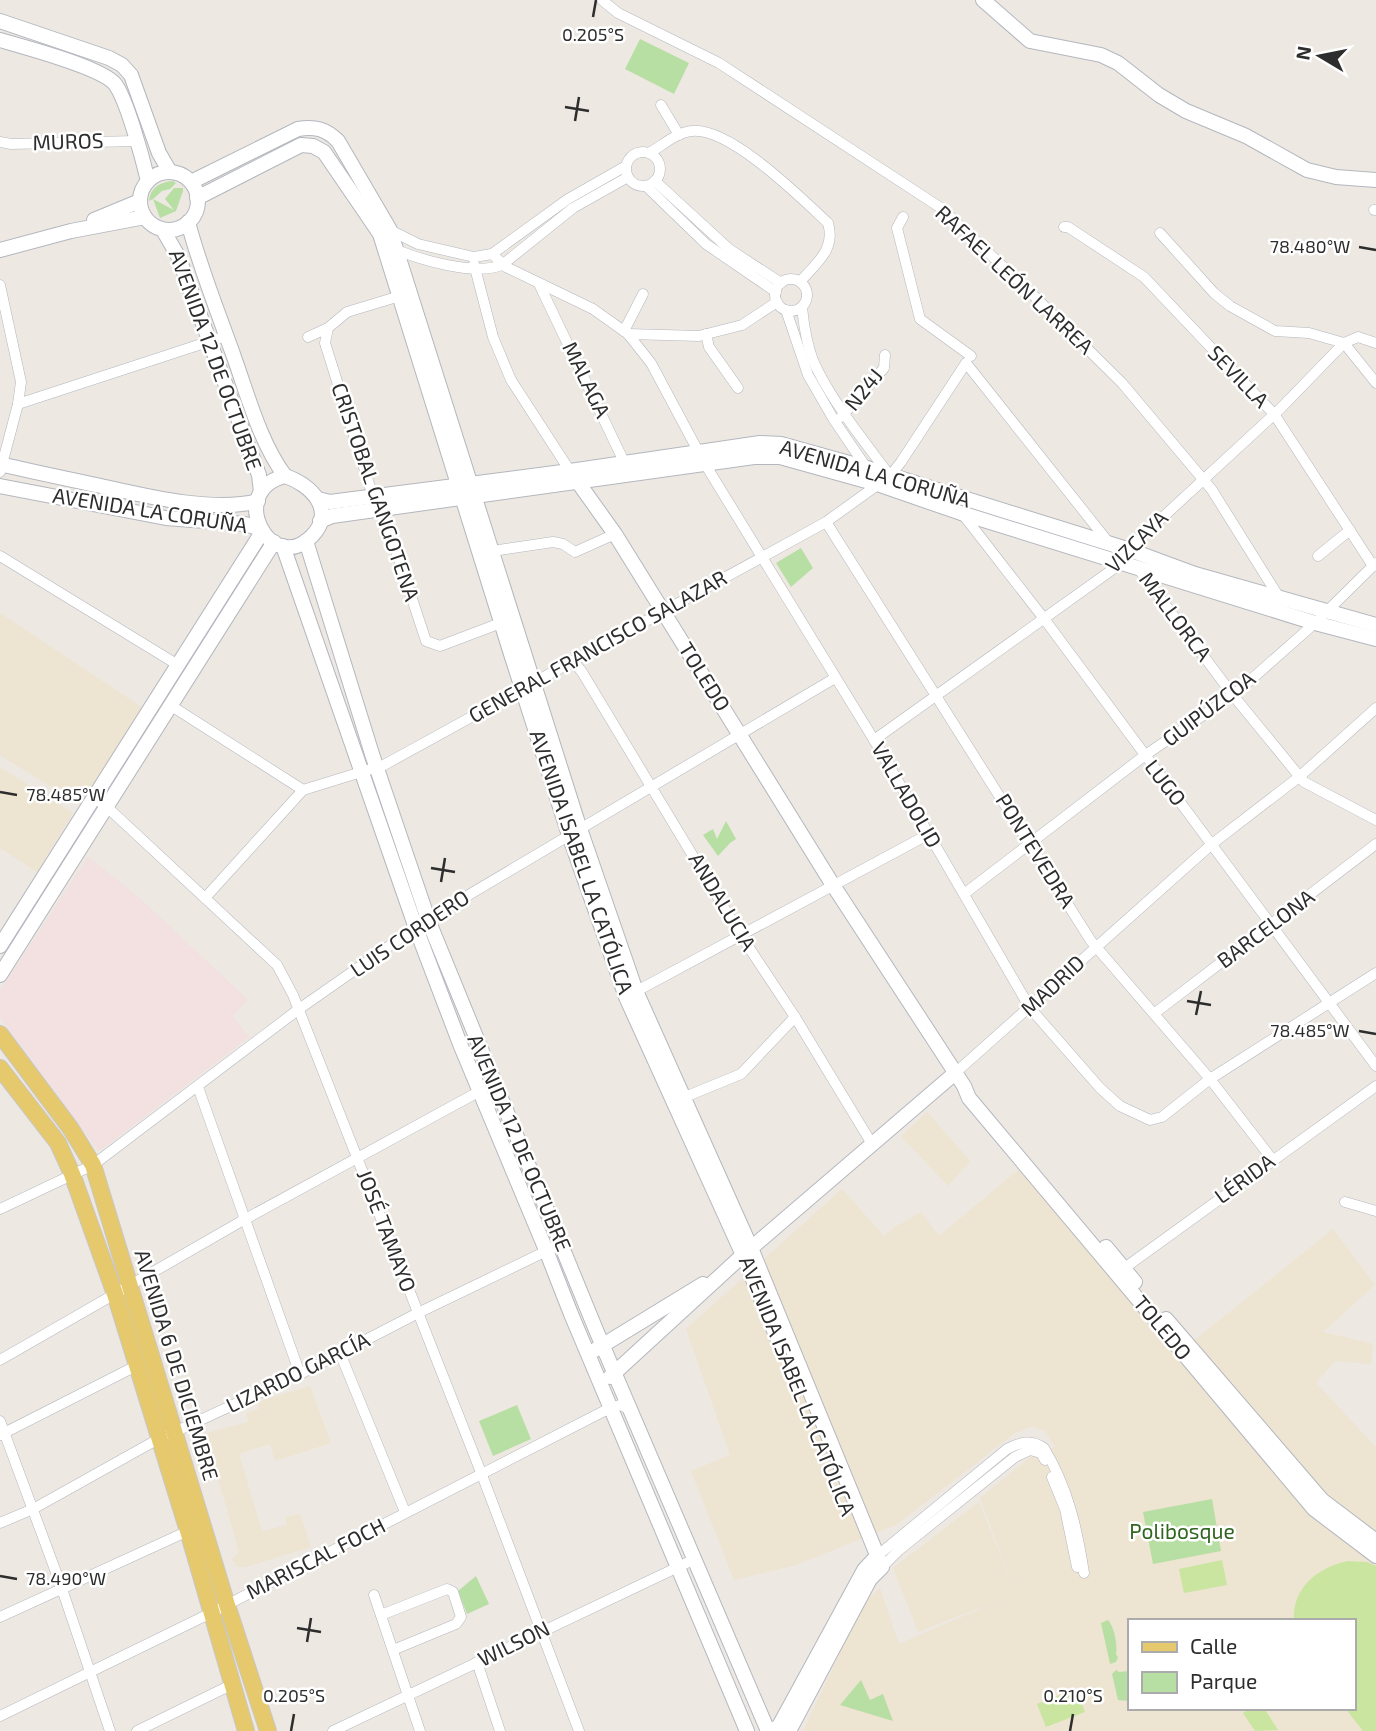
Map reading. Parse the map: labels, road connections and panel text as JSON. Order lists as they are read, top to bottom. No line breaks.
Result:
{"streets":{"main road":["AVENIDA 12 DE OCTUBRE","AVENIDA LA CORUÑA","TOLEDO","AVENIDA ISABEL LA CATÓLICA","MADRID","AVENIDA 6 DE DICIEMBRE"],"street":["MUROS","RAFAEL LEÓN LARREA","SEVILLA","MALAGA","N24J","CRISTOBAL GANGOTENA","VIZCAYA","MALLORCA","GENERAL FRANCISCO SALAZAR","GUIPÚZCOA","LUGO","VALLADOLID","PONTEVEDRA","ANDALUCIA","BARCELONA","LUIS CORDERO","LÉRIDA","JOSÉ TAMAYO","LIZARDO GARCÍA","MARISCAL FOCH","WILSON"]},"crossings":[["RAFAEL LEÓN LARREA","AVENIDA LA CORUÑA"],["RAFAEL LEÓN LARREA","VIZCAYA"],["AVENIDA 12 DE OCTUBRE","AVENIDA LA CORUÑA"],["AVENIDA 12 DE OCTUBRE","GENERAL FRANCISCO SALAZAR"],["AVENIDA 12 DE OCTUBRE","AVENIDA ISABEL LA CATÓLICA"],["AVENIDA 12 DE OCTUBRE","LUIS CORDERO"],["AVENIDA 12 DE OCTUBRE","MADRID"],["AVENIDA 12 DE OCTUBRE","LIZARDO GARCÍA"],["AVENIDA 12 DE OCTUBRE","MARISCAL FOCH"],["AVENIDA 12 DE OCTUBRE","WILSON"],["SEVILLA","VIZCAYA"],["SEVILLA","GUIPÚZCOA"],["MALAGA","AVENIDA LA CORUÑA"],["MALAGA","VALLADOLID"],["AVENIDA LA CORUÑA","CRISTOBAL GANGOTENA"],["AVENIDA LA CORUÑA","VIZCAYA"],["AVENIDA LA CORUÑA","MALLORCA"],["AVENIDA LA CORUÑA","GENERAL FRANCISCO SALAZAR"],["AVENIDA LA CORUÑA","TOLEDO"],["AVENIDA LA CORUÑA","GUIPÚZCOA"],["AVENIDA LA CORUÑA","LUGO"],["AVENIDA LA CORUÑA","VALLADOLID"],["AVENIDA LA CORUÑA","AVENIDA ISABEL LA CATÓLICA"],["CRISTOBAL GANGOTENA","AVENIDA ISABEL LA CATÓLICA"],["VIZCAYA","MALLORCA"],["VIZCAYA","LUGO"],["VIZCAYA","VALLADOLID"],["VIZCAYA","PONTEVEDRA"],["MALLORCA","GUIPÚZCOA"],["MALLORCA","MADRID"],["GENERAL FRANCISCO SALAZAR","TOLEDO"],["GENERAL FRANCISCO SALAZAR","VALLADOLID"],["GENERAL FRANCISCO SALAZAR","PONTEVEDRA"],["GENERAL FRANCISCO SALAZAR","AVENIDA ISABEL LA CATÓLICA"],["GENERAL FRANCISCO SALAZAR","ANDALUCIA"],["TOLEDO","LUIS CORDERO"],["TOLEDO","MADRID"],["TOLEDO","LÉRIDA"],["GUIPÚZCOA","LUGO"],["GUIPÚZCOA","VALLADOLID"],["GUIPÚZCOA","PONTEVEDRA"],["LUGO","VALLADOLID"],["LUGO","BARCELONA"],["LUGO","MADRID"],["VALLADOLID","PONTEVEDRA"],["VALLADOLID","LUIS CORDERO"],["VALLADOLID","MADRID"],["PONTEVEDRA","BARCELONA"],["PONTEVEDRA","MADRID"],["PONTEVEDRA","LÉRIDA"],["AVENIDA ISABEL LA CATÓLICA","LUIS CORDERO"],["AVENIDA ISABEL LA CATÓLICA","MADRID"],["ANDALUCIA","LUIS CORDERO"],["ANDALUCIA","MADRID"],["LUIS CORDERO","JOSÉ TAMAYO"],["LUIS CORDERO","AVENIDA 6 DE DICIEMBRE"],["JOSÉ TAMAYO","LIZARDO GARCÍA"],["JOSÉ TAMAYO","MARISCAL FOCH"],["JOSÉ TAMAYO","WILSON"],["AVENIDA 6 DE DICIEMBRE","LIZARDO GARCÍA"],["AVENIDA 6 DE DICIEMBRE","MARISCAL FOCH"]],"parks":["Polibosque"],"legend":["Calle","Parque"],"north":"left","coordinates":["0.205°S","78.480°W","78.485°W","78.490°W","0.210°S"]}
